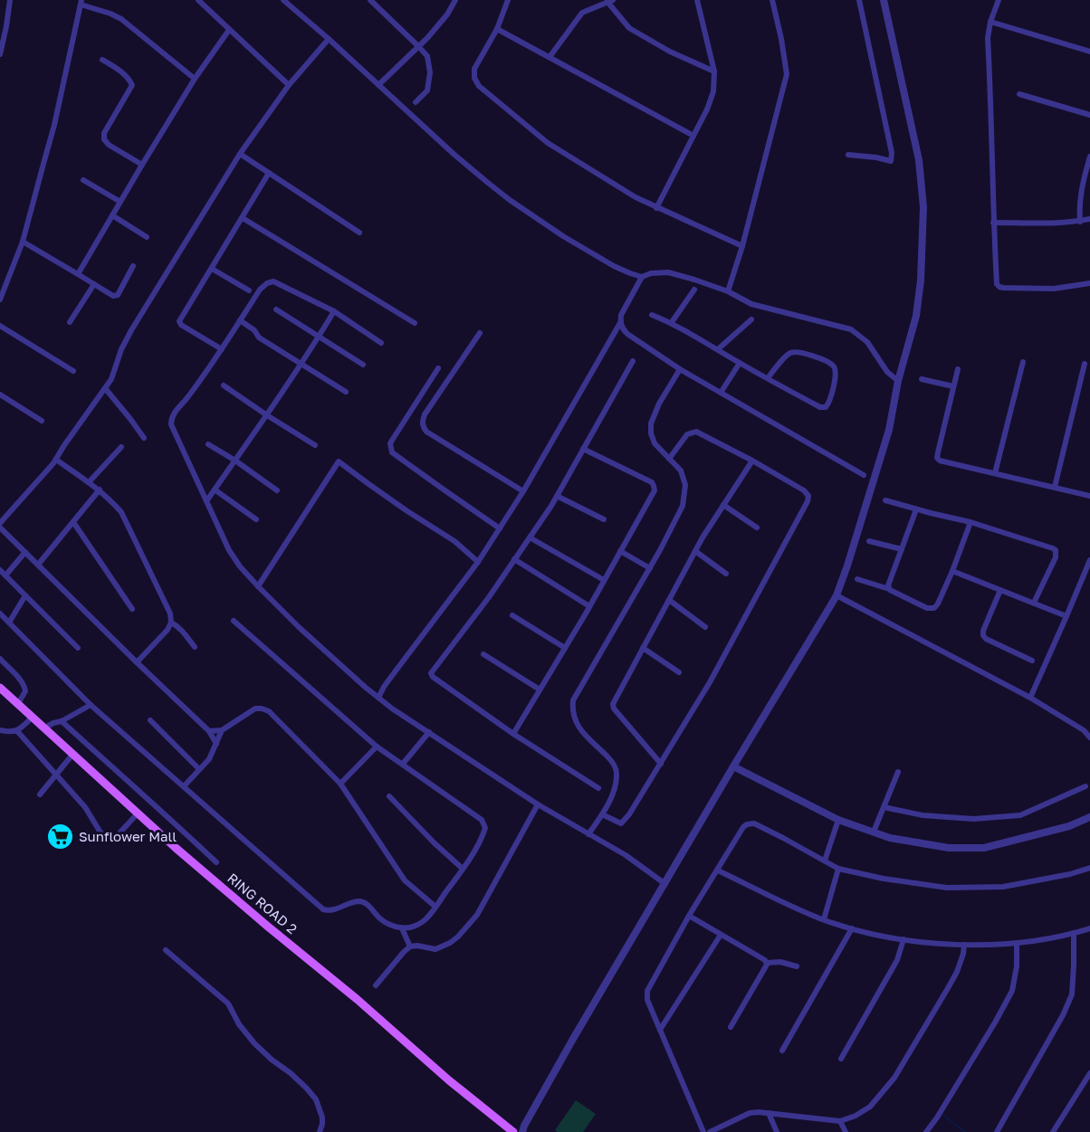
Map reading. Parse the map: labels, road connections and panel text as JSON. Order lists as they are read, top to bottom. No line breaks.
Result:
{"streets":{"main road":["RING ROAD 2"]},"places":{"supermarket":["Sunflower Mall"]}}
